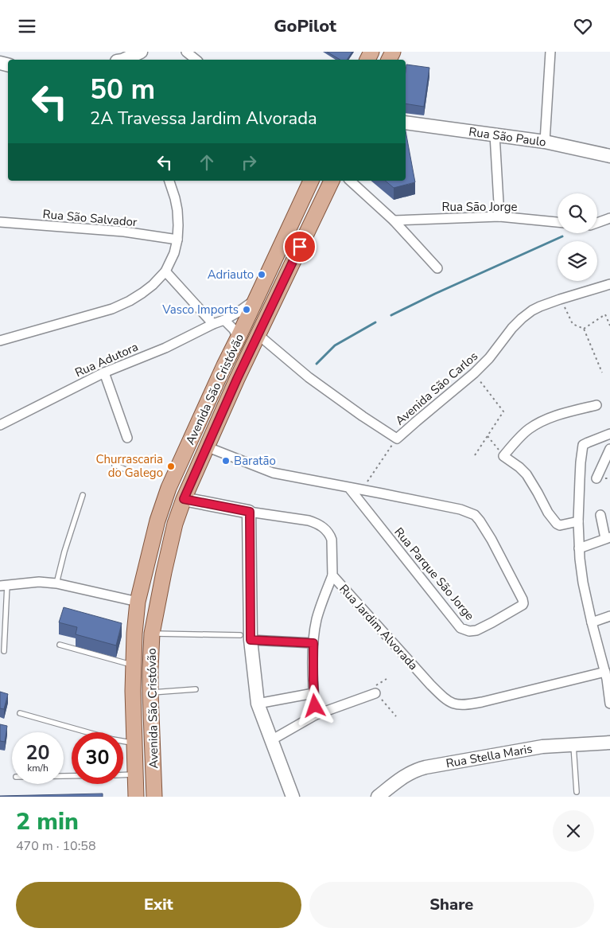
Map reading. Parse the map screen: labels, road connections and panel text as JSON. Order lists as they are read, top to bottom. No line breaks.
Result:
{"streets":{"main road":["Avenida São Cristóvão"],"street":["Rua São Paulo","Rua São Jorge","Rua São Salvador","Rua Adutora","Avenida São Carlos","Rua Parque São Jorge","Rua Jardim Alvorada","Rua Stella Maris"]},"crossings":[["Rua Adutora","Avenida São Cristóvão"],["Avenida São Cristóvão","Rua Parque São Jorge"],["Avenida São Cristóvão","Rua Jardim Alvorada"]],"places":["Adriauto","Vasco Imports","Baratão","Churrascaria do Galego"],"page":{"header":"GoPilot","turn":["50 m","2A Travessa Jardim Alvorada"],"speed":"20 km/h","limit":"30","heading":["2 min","470 m · 10:58"],"buttons":["Exit","Share"]}}
